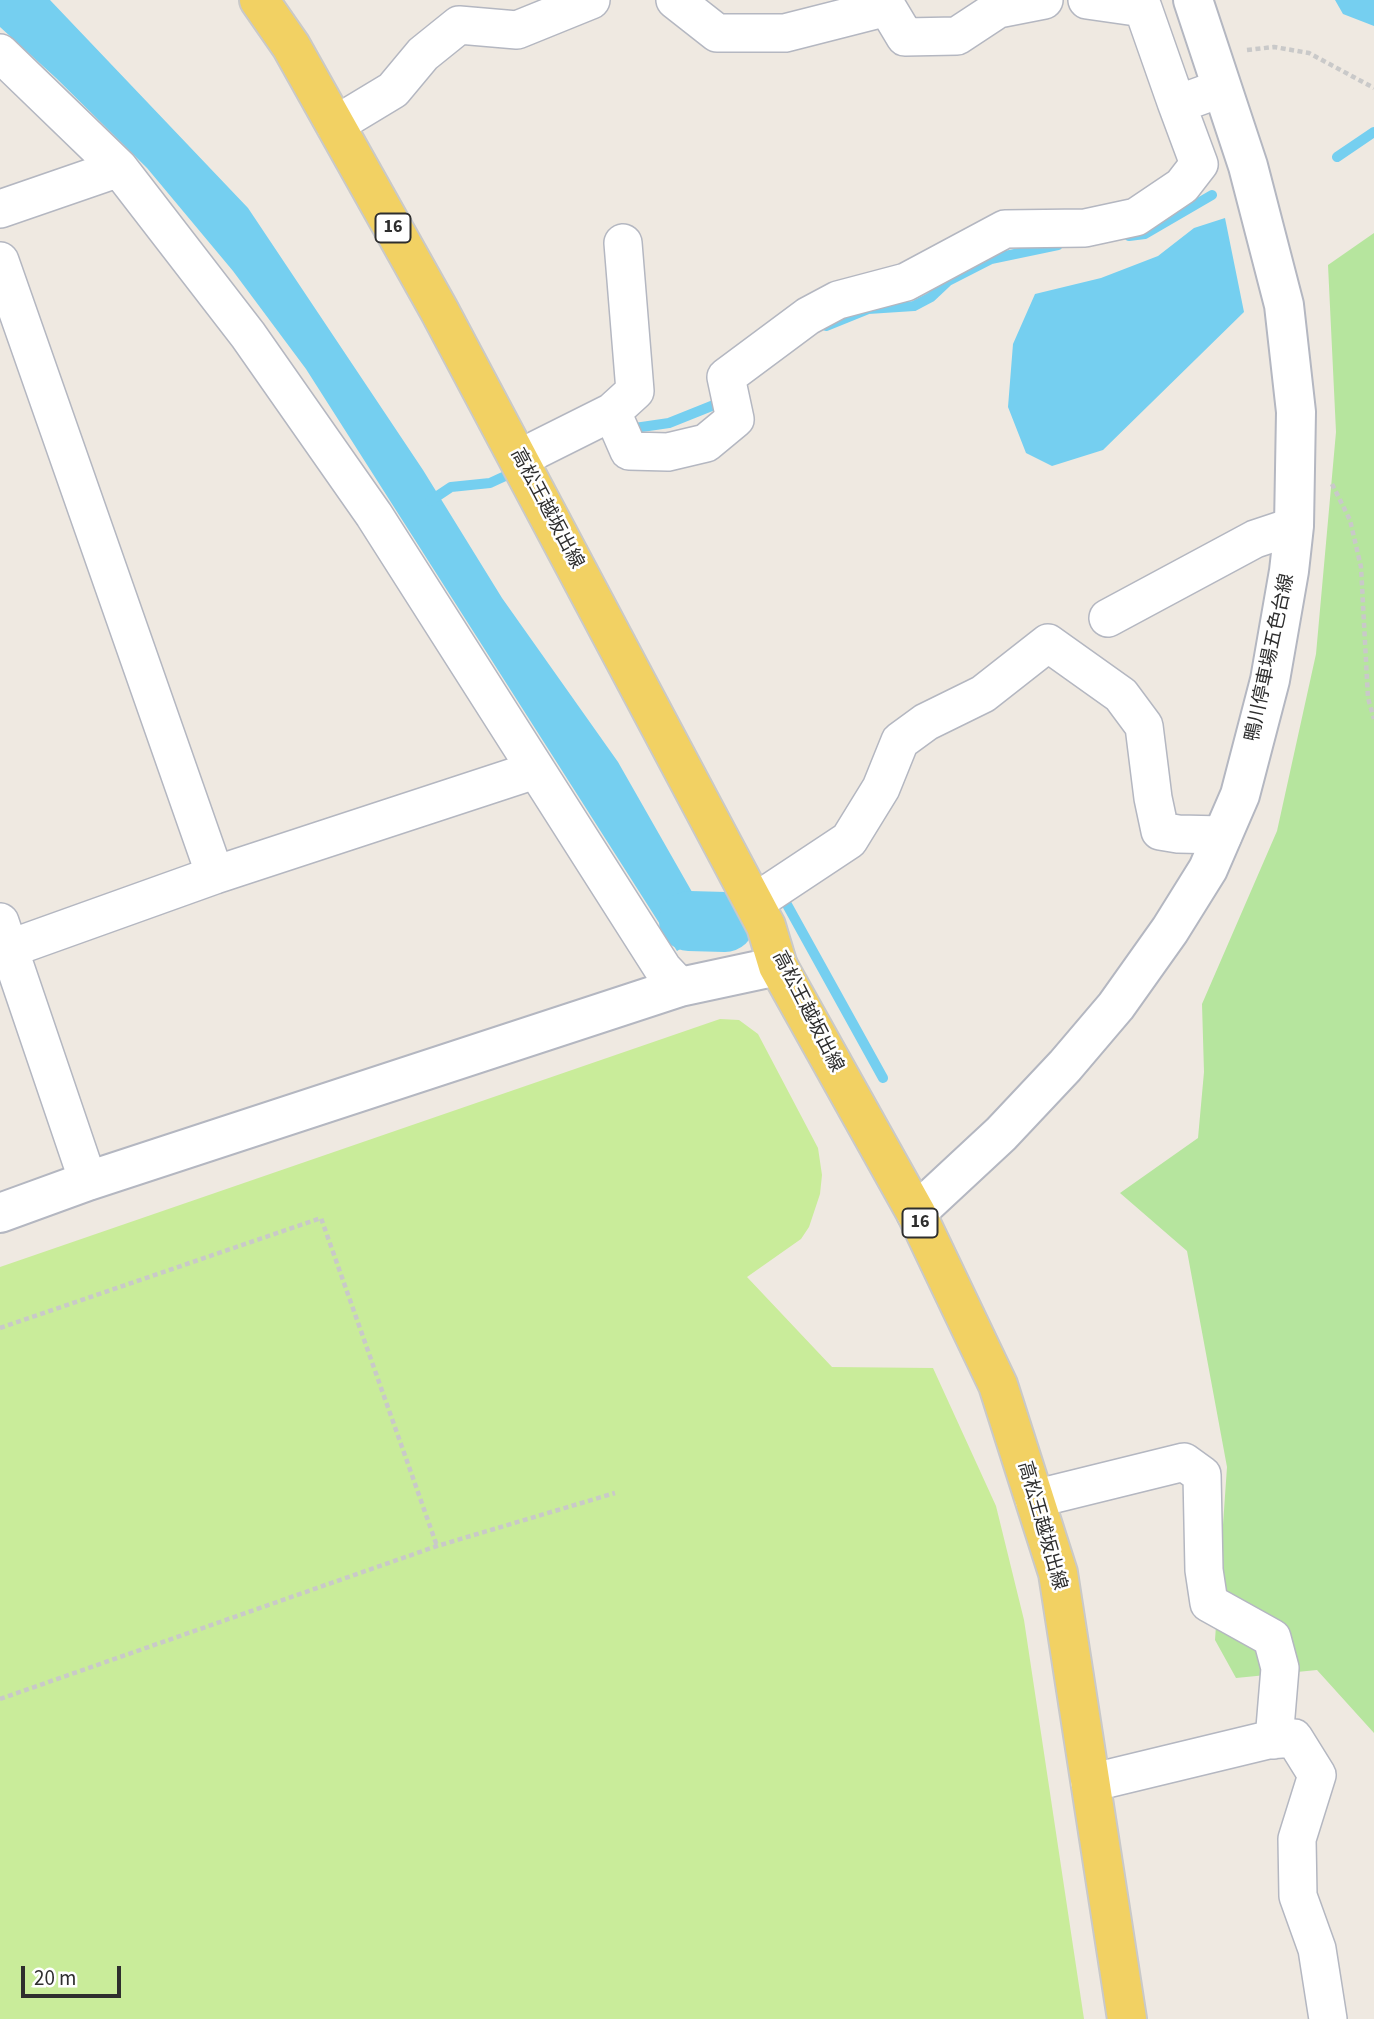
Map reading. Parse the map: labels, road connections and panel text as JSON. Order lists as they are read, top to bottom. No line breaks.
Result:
{"streets":{"main road":["16","高松王越坂出線","鴨川停車場五色台線"]},"crossings":[["高松王越坂出線","鴨川停車場五色台線"]],"scale_bar":"20 m"}
